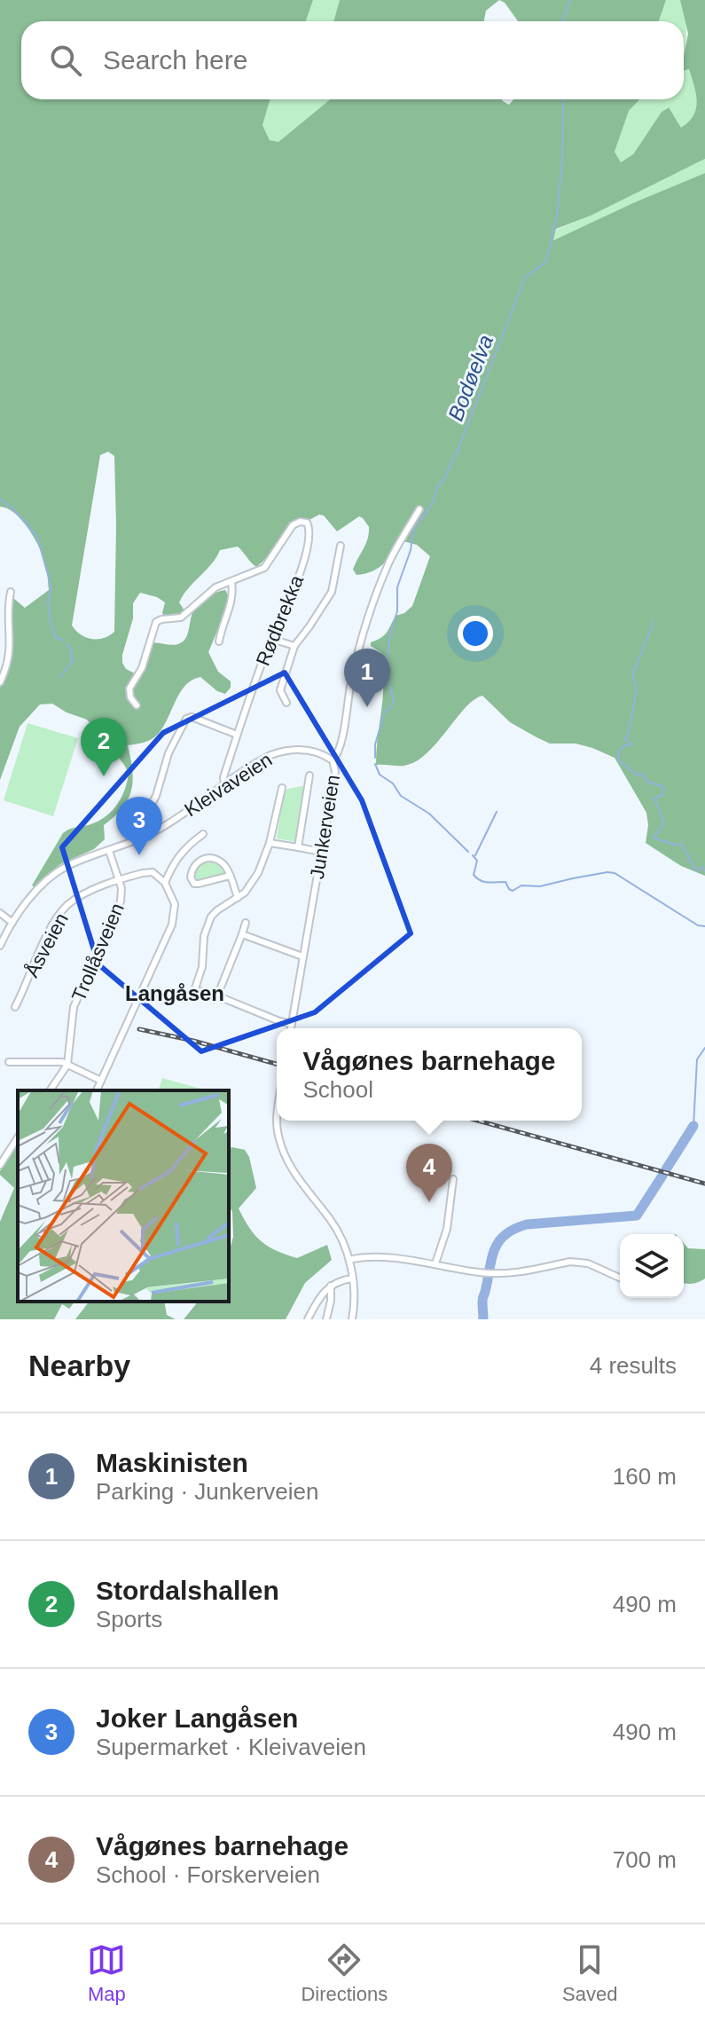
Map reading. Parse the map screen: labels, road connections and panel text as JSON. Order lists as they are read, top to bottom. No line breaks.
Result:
{"streets":{"street":["Rødbrekka","Kleivaveien","Junkerveien","Åsveien","Trollåsveien"]},"crossings":[["Rødbrekka","Kleivaveien"],["Kleivaveien","Junkerveien"],["Kleivaveien","Trollåsveien"],["Åsveien","Trollåsveien"]],"districts":["Langåsen"],"water":["Bodøelva"],"page":{"search":"Search here","pins":["1","2","3","4"],"popup":["Vågønes barnehage","School"],"heading":["Nearby","4 results"],"list":[{"mark":"1","name":"Maskinisten","note":"Parking · Junkerveien","value":"160 m"},{"mark":"2","name":"Stordalshallen","note":"Sports","value":"490 m"},{"mark":"3","name":"Joker Langåsen","note":"Supermarket · Kleivaveien","value":"490 m"},{"mark":"4","name":"Vågønes barnehage","note":"School · Forskerveien","value":"700 m"}],"nav":["Map","Directions","Saved"]}}
